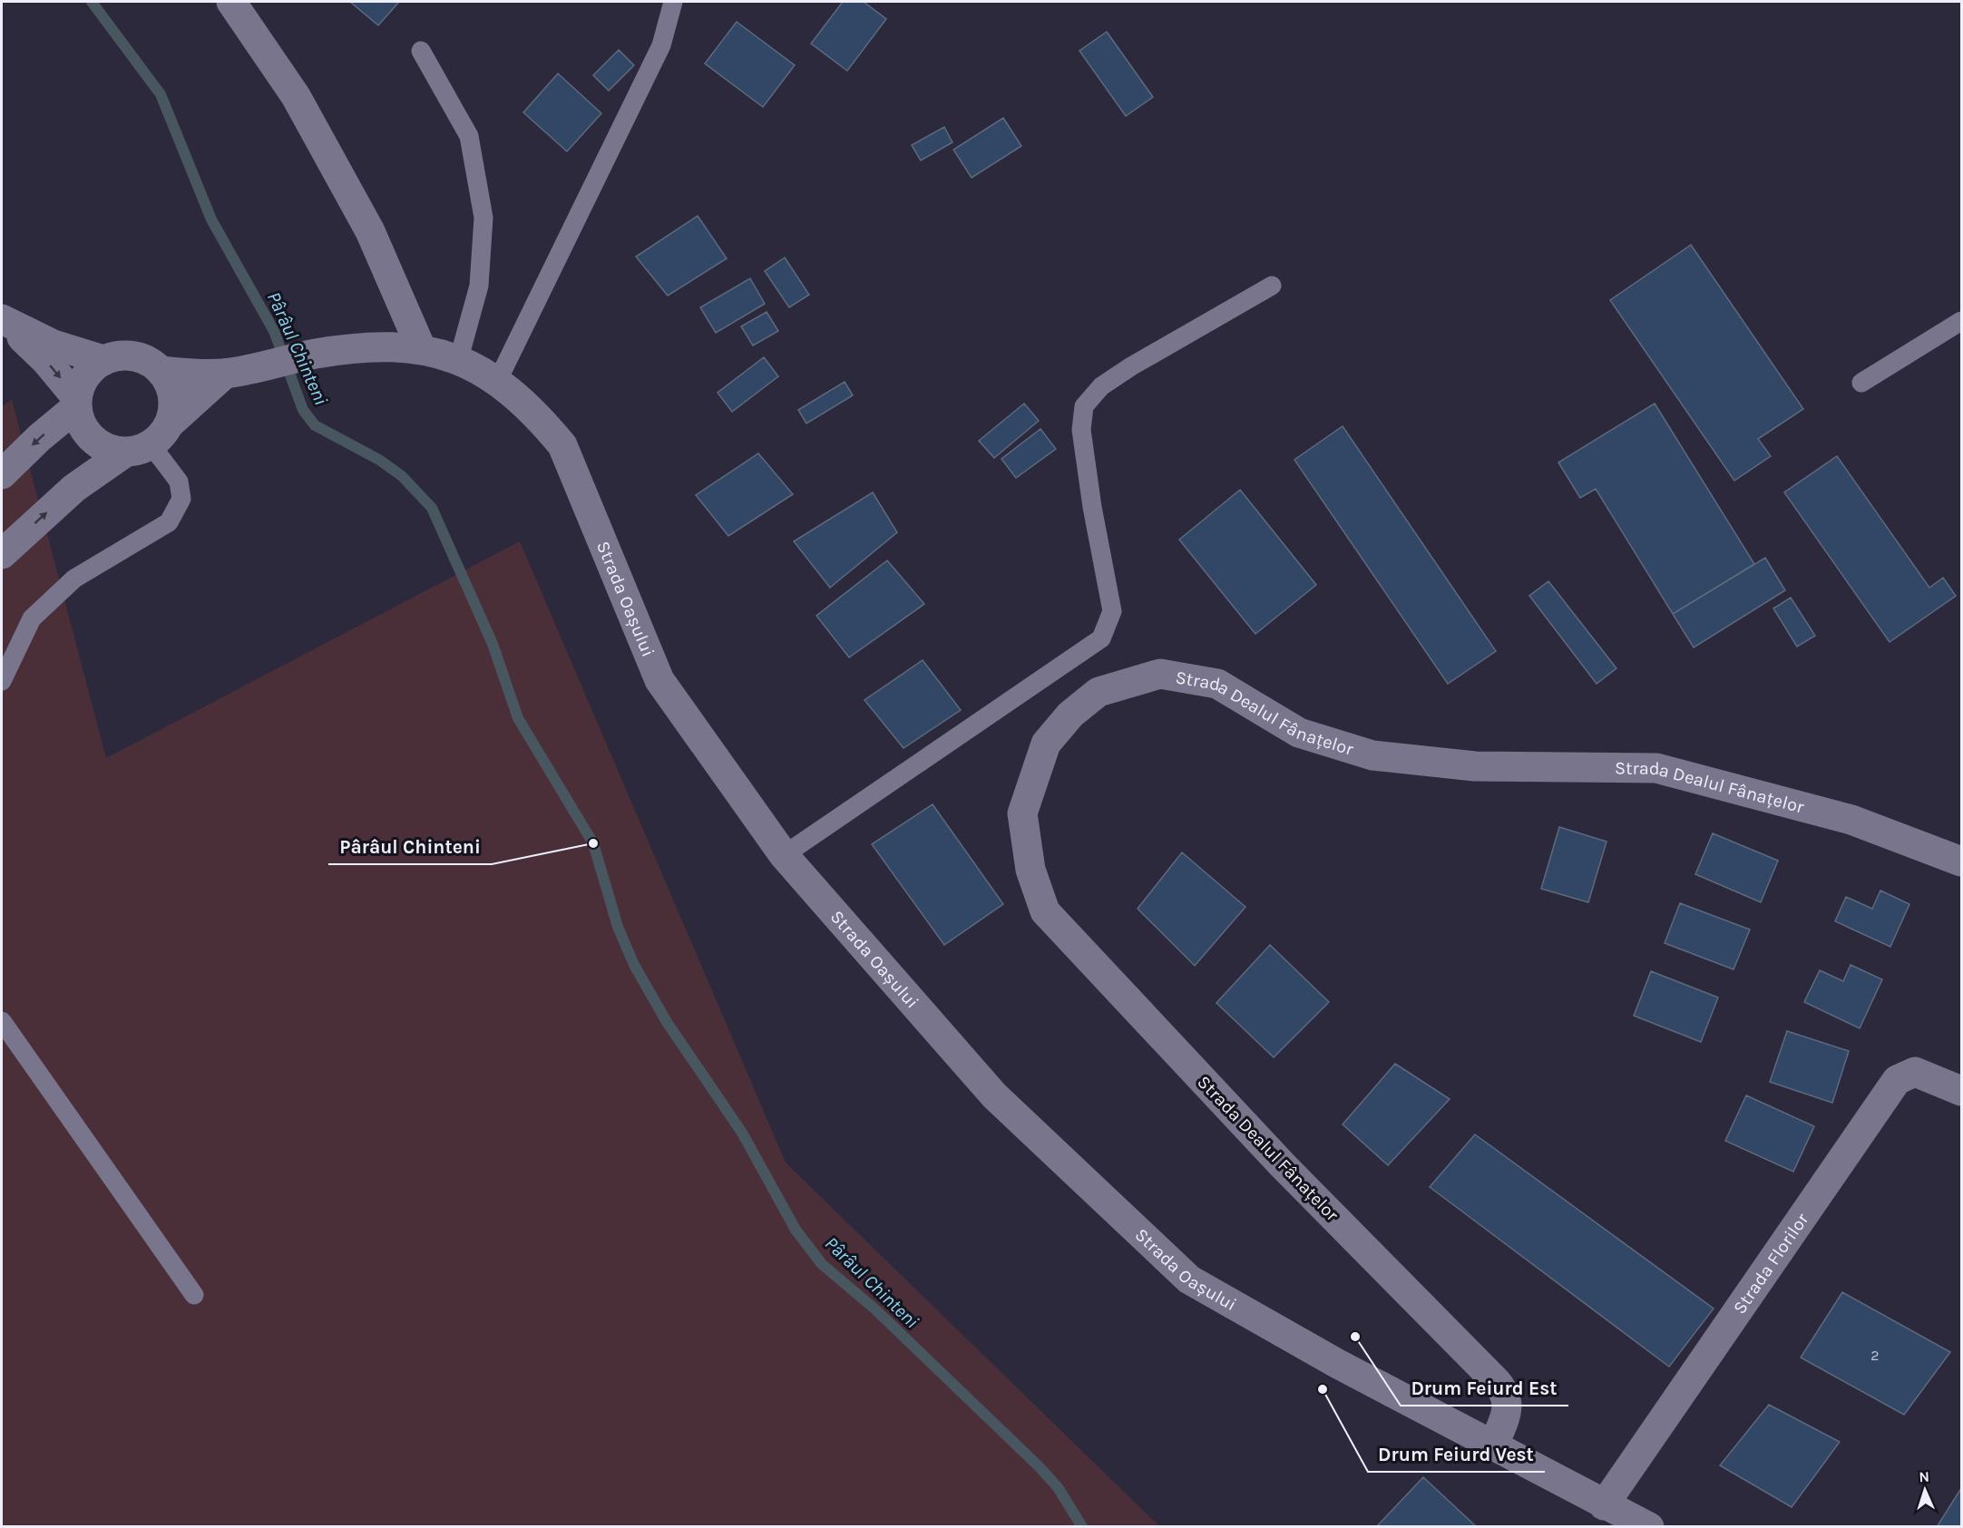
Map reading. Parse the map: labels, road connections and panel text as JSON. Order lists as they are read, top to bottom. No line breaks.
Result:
{"streets":{"main road":["Strada Oașului","Strada Dealul Fânațelor","Strada Florilor"]},"crossings":[["Strada Oașului","Strada Dealul Fânațelor"],["Strada Oașului","Strada Florilor"]],"water":["Pârâul Chinteni"],"places":["Pârâul Chinteni","Drum Feiurd Est","Drum Feiurd Vest"],"house_numbers":["2"],"north":"top"}
